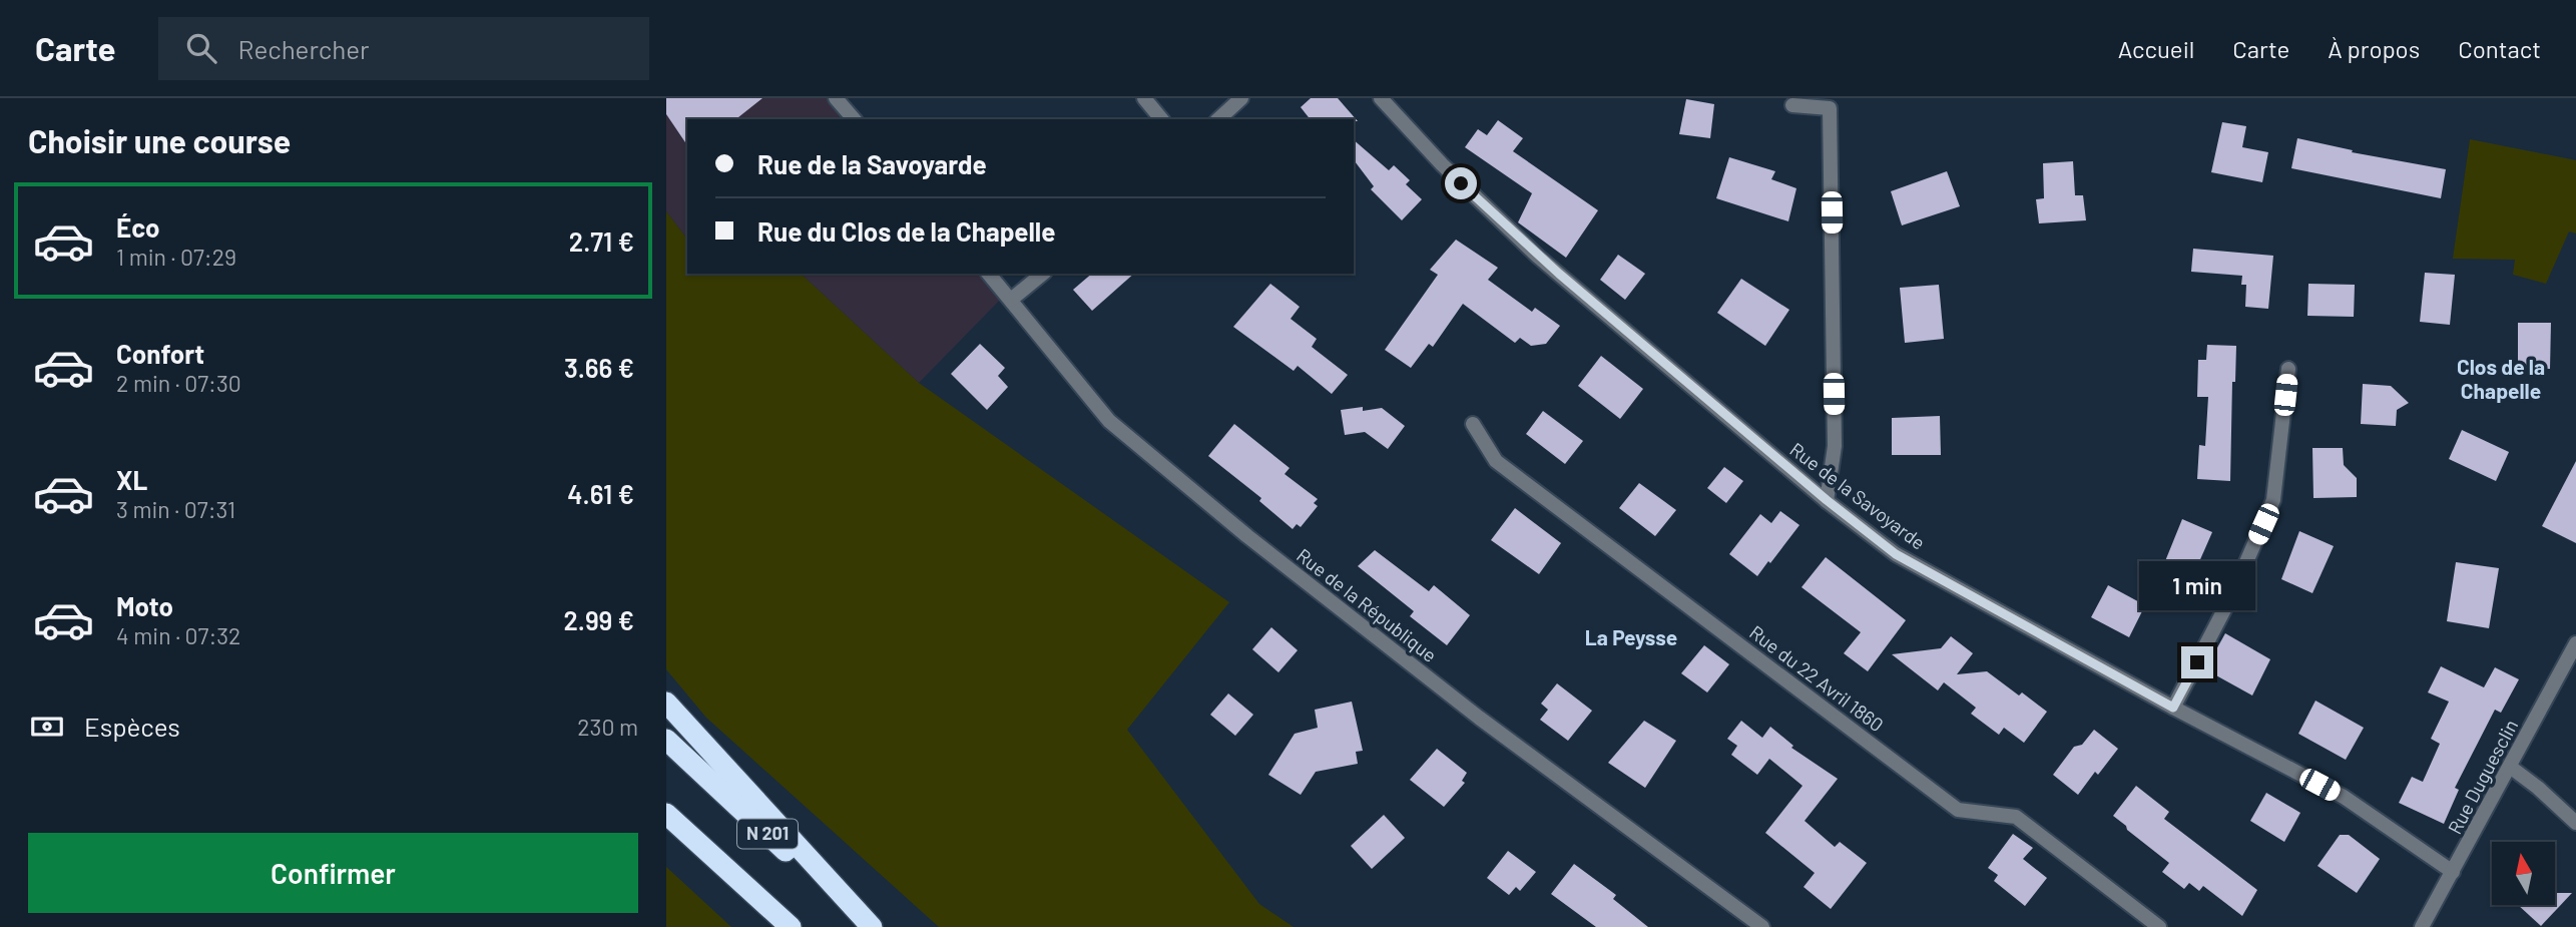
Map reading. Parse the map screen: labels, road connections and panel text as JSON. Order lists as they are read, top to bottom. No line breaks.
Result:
{"streets":{"highway":["N 201"],"street":["Rue de la Savoyarde","Rue de la République","Rue du 22 Avril 1860","Rue Duguesclin"]},"crossings":[["Rue de la Savoyarde","Rue Duguesclin"]],"districts":["Clos de la Chapelle","La Peysse"],"north":"top","page":{"header":"Carte","search":"Rechercher","nav":["Accueil","Carte","À propos","Contact"],"heading":"Choisir une course","banner":["Rue de la Savoyarde","Rue du Clos de la Chapelle"],"list":[{"name":"Éco","note":"1 min · 07:29","value":"2.71 €"},{"name":"Confort","note":"2 min · 07:30","value":"3.66 €"},{"name":"XL","note":"3 min · 07:31","value":"4.61 €"},{"name":"Moto","note":"4 min · 07:32","value":"2.99 €"}],"bubble":"1 min","pay":["Espèces","230 m"],"buttons":"Confirmer"}}
